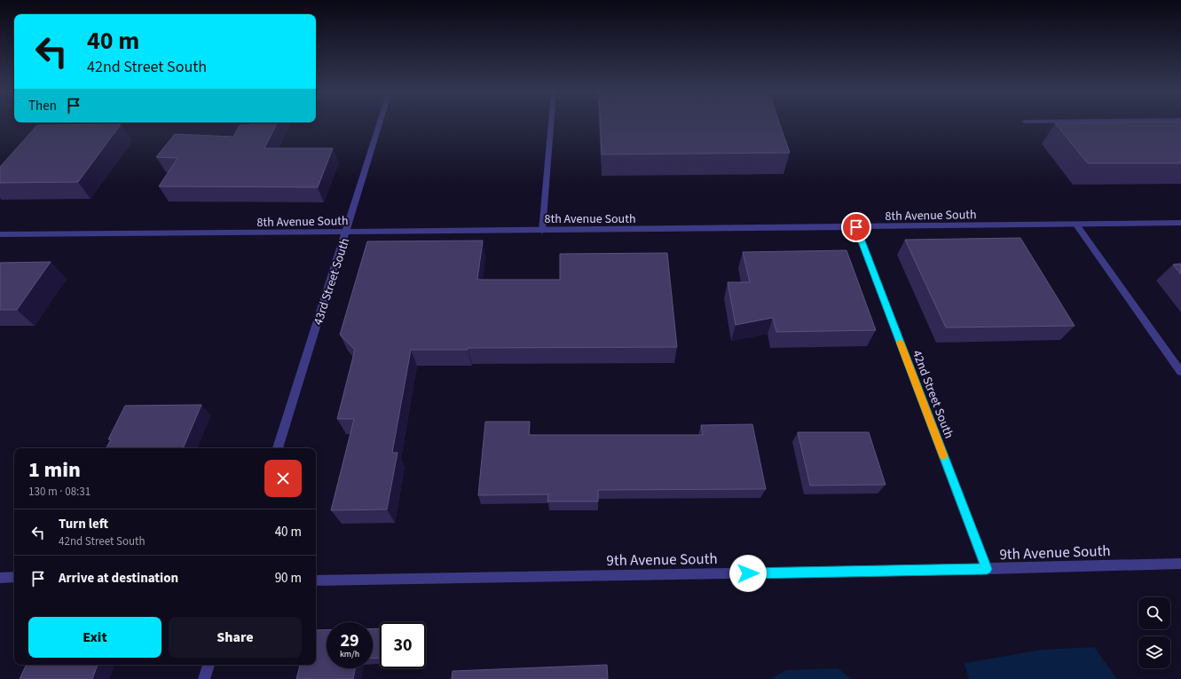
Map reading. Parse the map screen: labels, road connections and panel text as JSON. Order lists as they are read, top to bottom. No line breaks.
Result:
{"streets":{"street":["8th Avenue South","43rd Street South","42nd Street South","9th Avenue South"]},"crossings":[["8th Avenue South","43rd Street South"],["8th Avenue South","42nd Street South"],["42nd Street South","9th Avenue South"]],"page":{"turn":["40 m","42nd Street South"],"then":"Then","heading":["1 min","130 m · 08:31"],"list":[{"name":"Turn left","note":"42nd Street South","value":"40 m"},{"name":"Arrive at destination","value":"90 m"}],"buttons":["Exit","Share"],"speed":"29 km/h","limit":"30"}}
